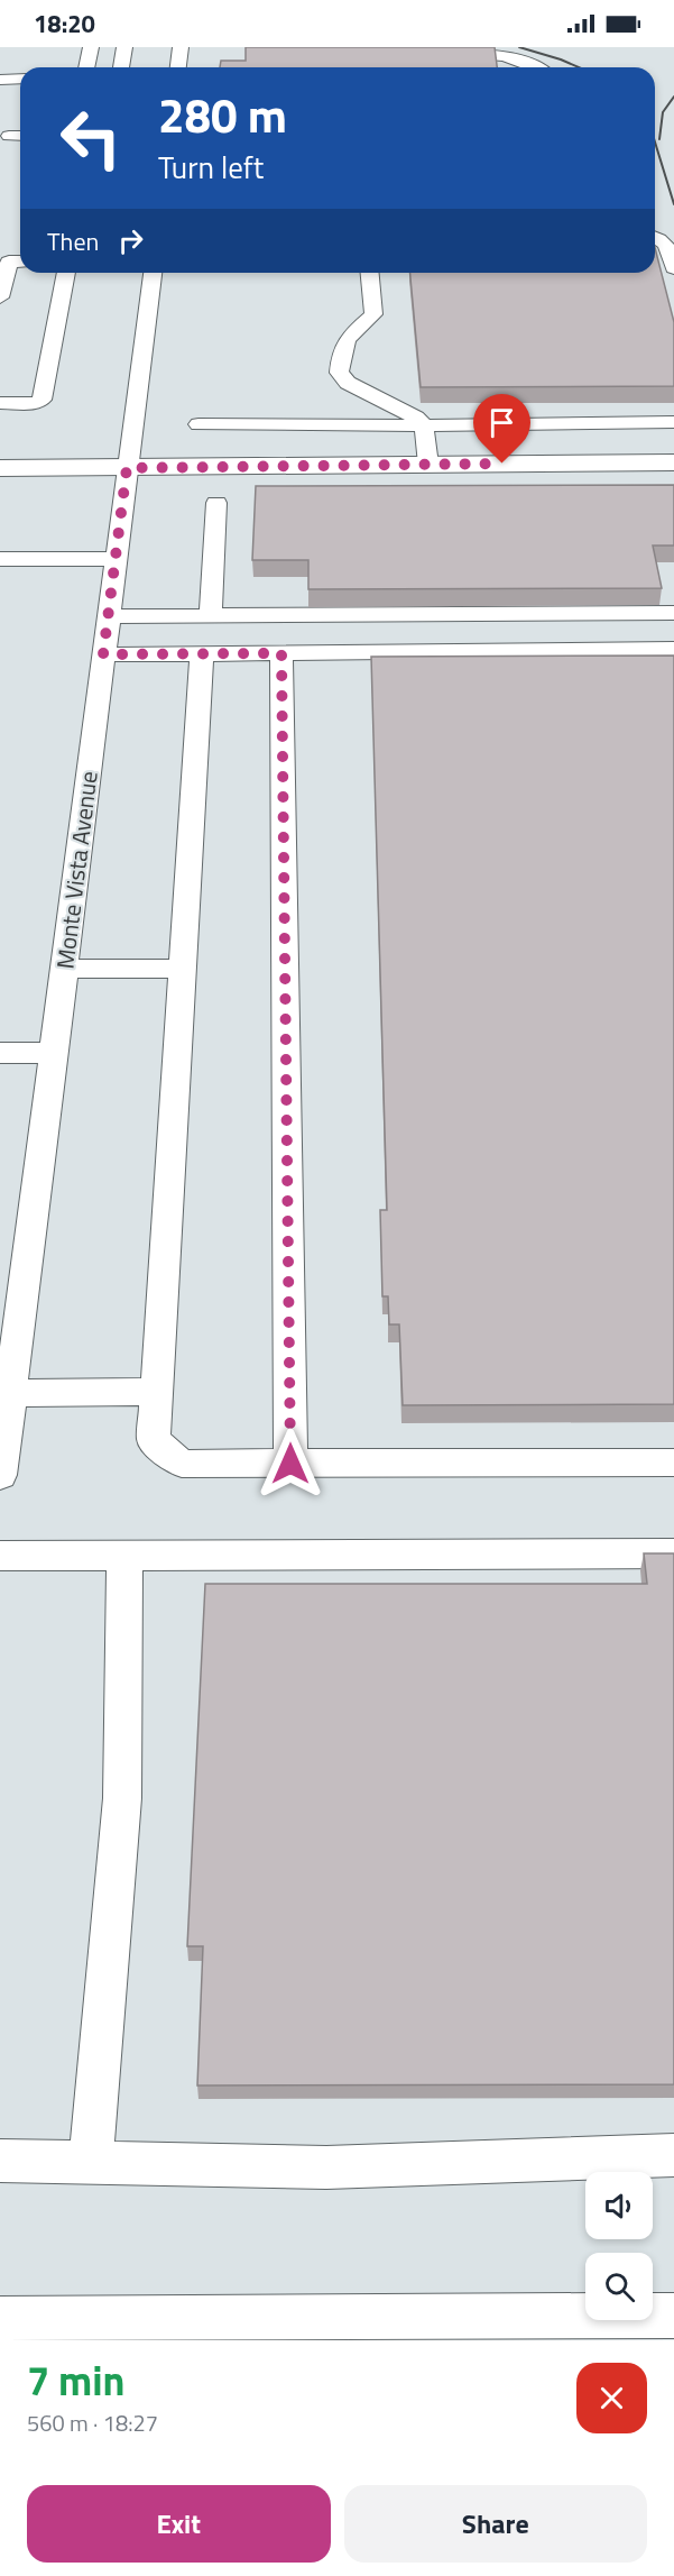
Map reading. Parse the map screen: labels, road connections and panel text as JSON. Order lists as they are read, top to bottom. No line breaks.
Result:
{"streets":{"street":["Monte Vista Avenue"]},"page":{"status":"18:20","turn":["280 m","Turn left"],"then":"Then","heading":["7 min","560 m · 18:27"],"buttons":["Exit","Share"]}}
